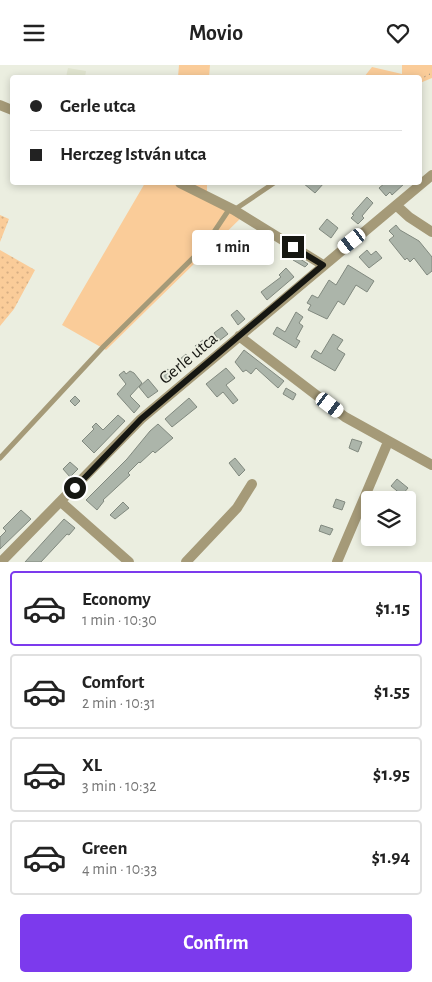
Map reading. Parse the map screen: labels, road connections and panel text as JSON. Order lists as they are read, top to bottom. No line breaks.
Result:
{"streets":{"street":["Gerle utca"]},"page":{"header":"Movio","banner":["Gerle utca","Herczeg István utca"],"bubble":"1 min","list":[{"name":"Economy","note":"1 min · 10:30","value":"$1.15"},{"name":"Comfort","note":"2 min · 10:31","value":"$1.55"},{"name":"XL","note":"3 min · 10:32","value":"$1.95"},{"name":"Green","note":"4 min · 10:33","value":"$1.94"}],"buttons":"Confirm"}}
